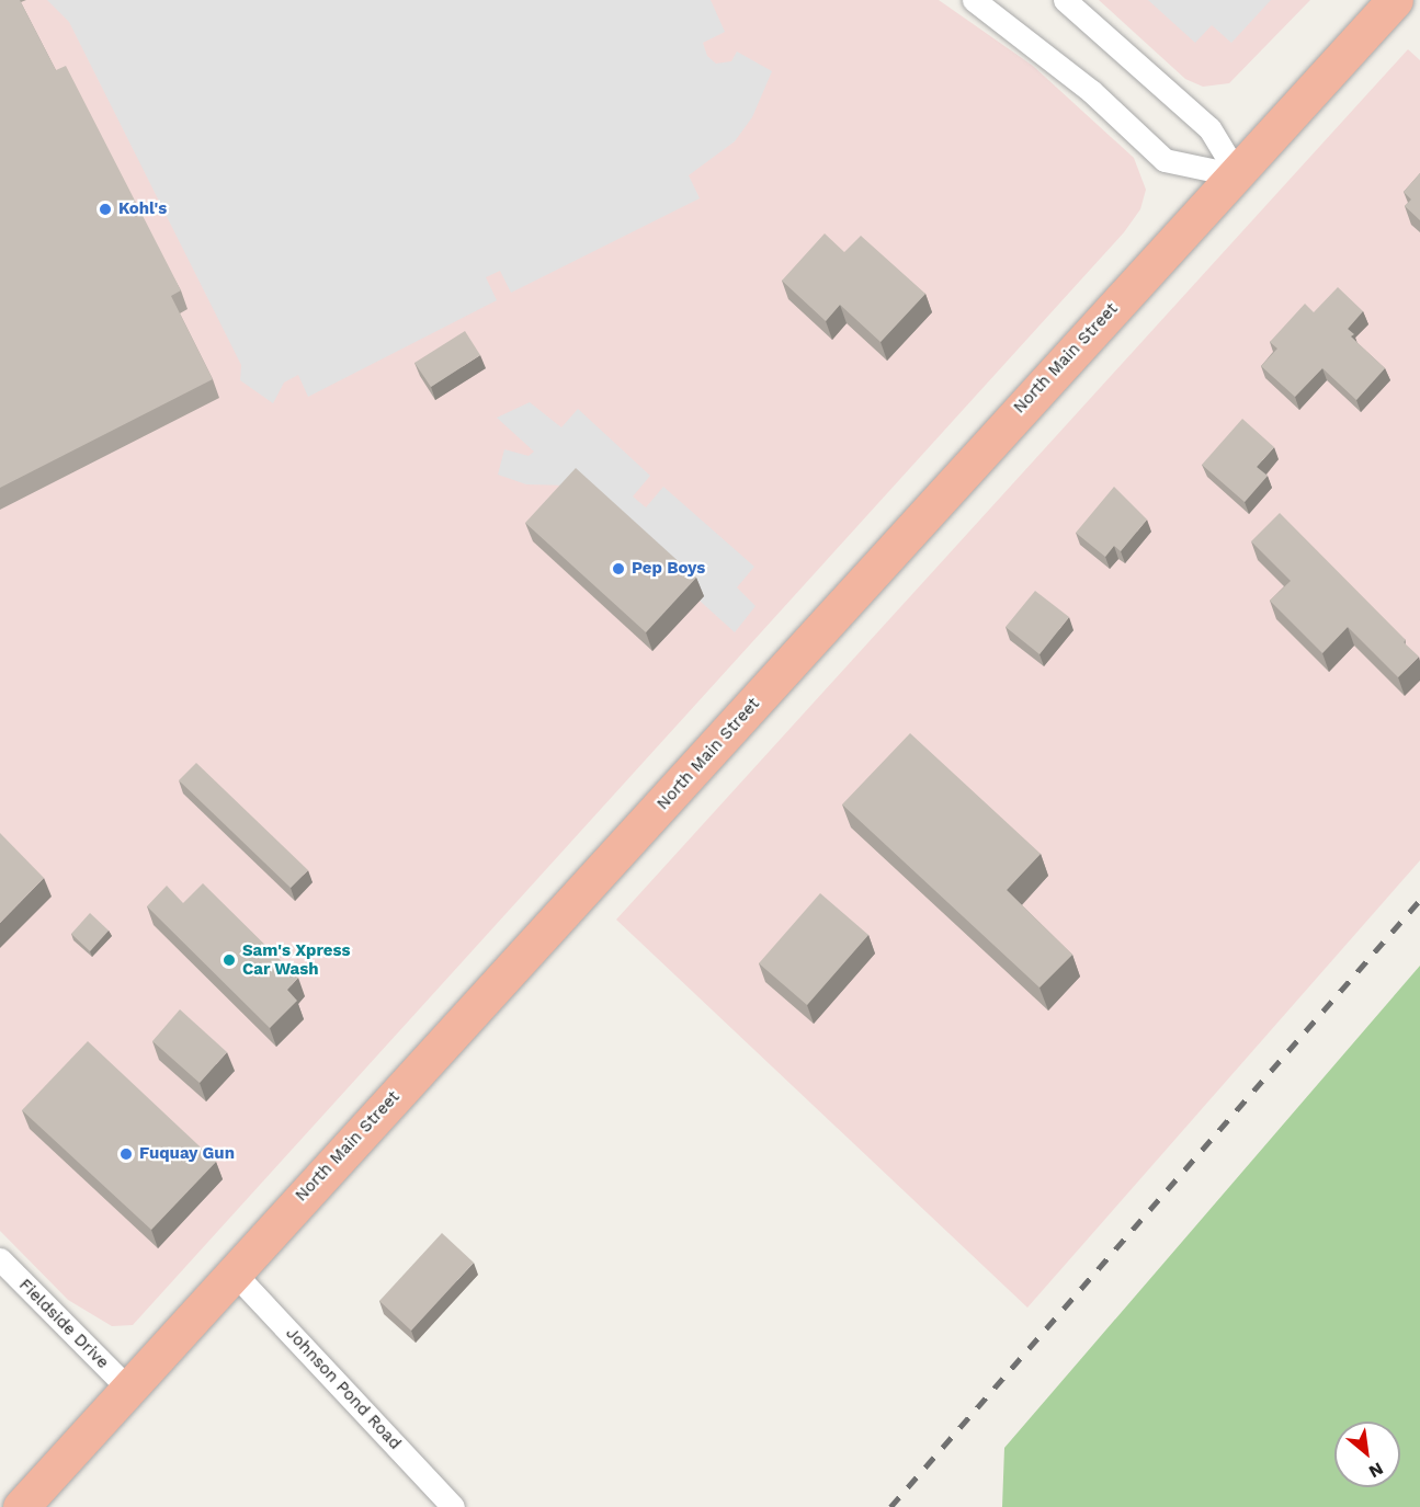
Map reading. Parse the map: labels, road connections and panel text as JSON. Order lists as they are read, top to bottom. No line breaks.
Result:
{"streets":{"highway":["North Main Street"],"street":["Fieldside Drive","Johnson Pond Road"]},"crossings":[["North Main Street","Fieldside Drive"],["North Main Street","Johnson Pond Road"]],"places":["Kohl's","Pep Boys","Sam's Xpress Car Wash","Fuquay Gun"],"north":"bottom right"}
